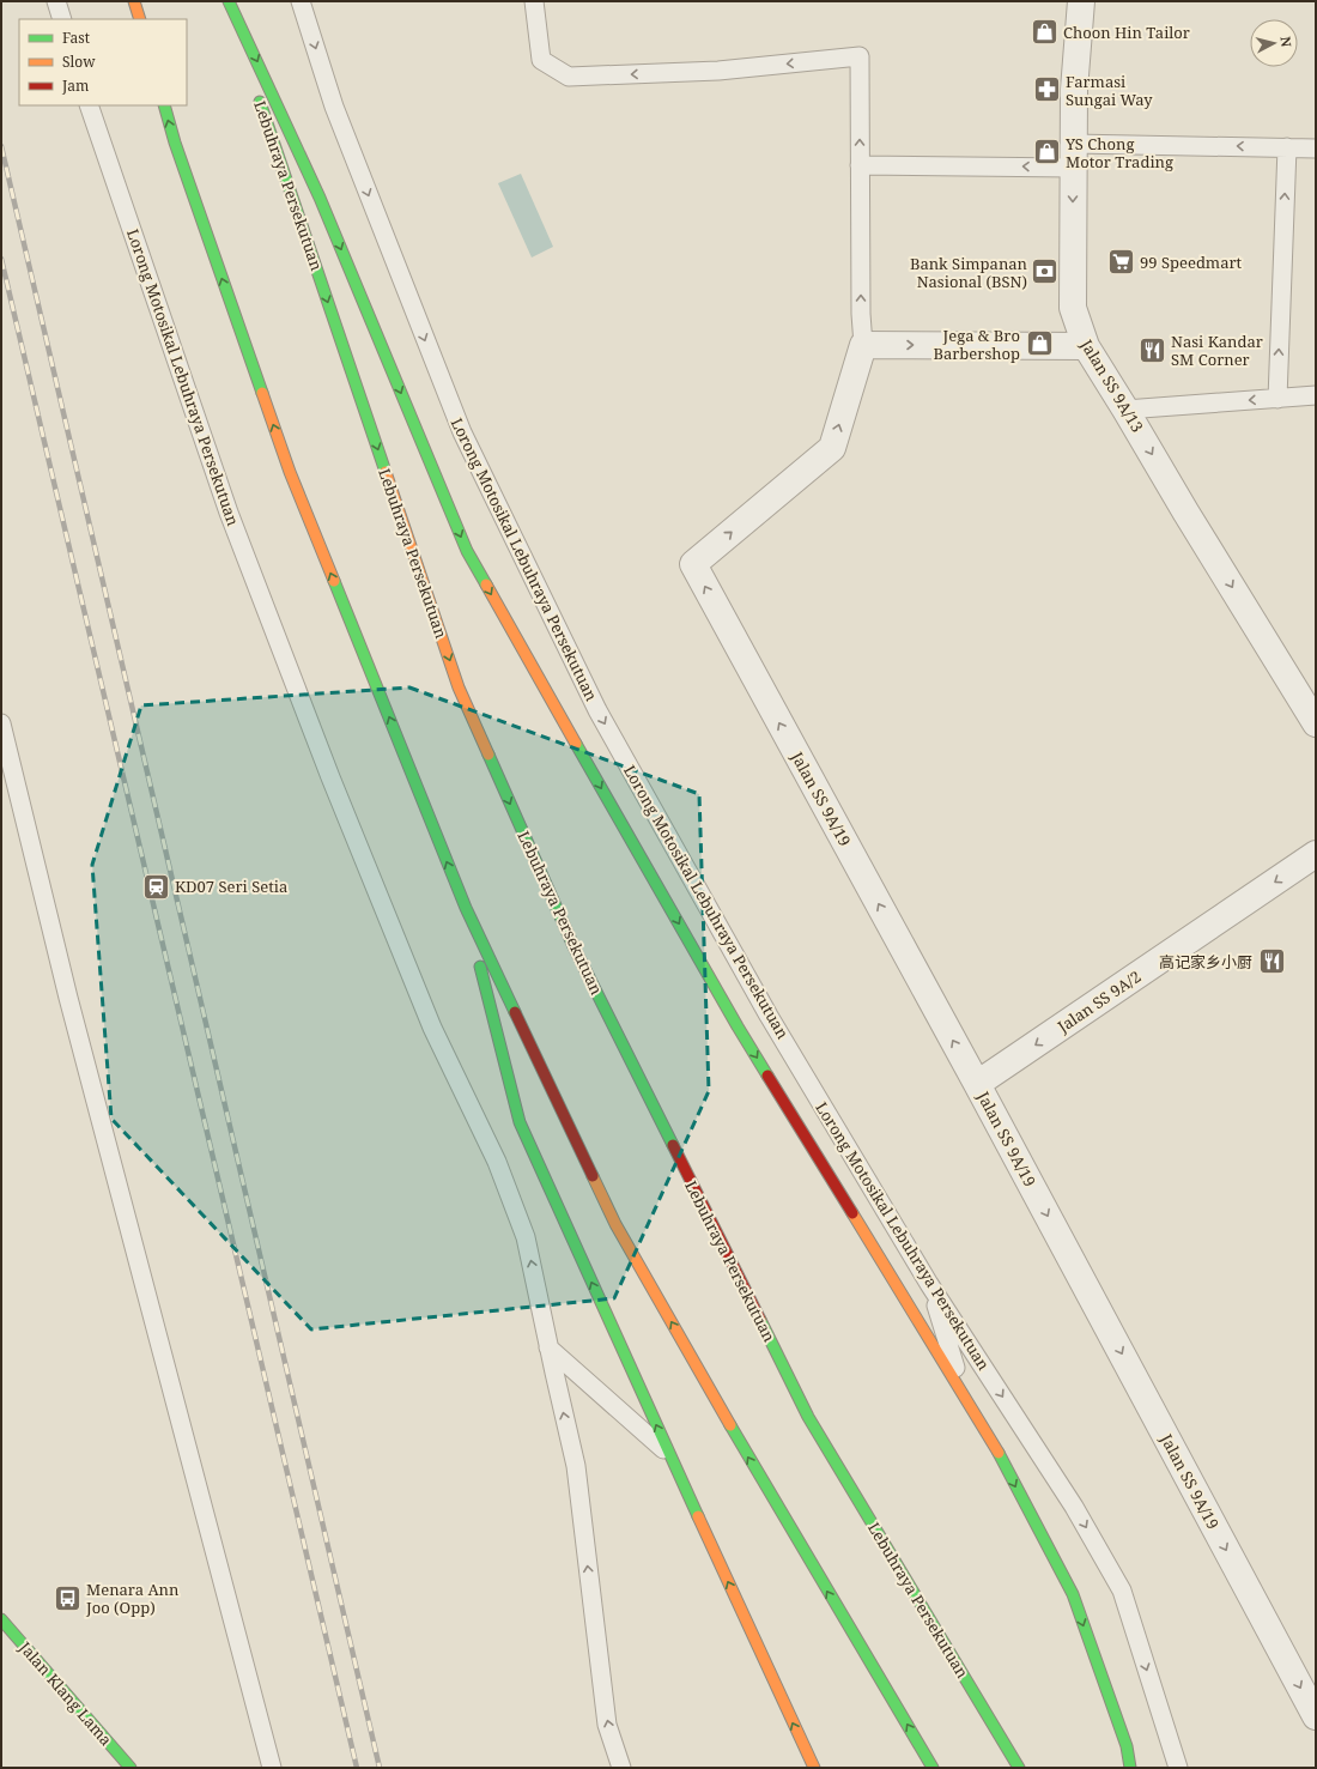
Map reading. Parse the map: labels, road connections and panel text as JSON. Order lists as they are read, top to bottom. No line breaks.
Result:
{"streets":{"main road":["Lebuhraya Persekutuan","Jalan Klang Lama"],"street":["Jalan SS 9A/13","Jalan SS 9A/19","Jalan SS 9A/2"],"lane":["Lorong Motosikal Lebuhraya Persekutuan"]},"crossings":[["Jalan SS 9A/19","Jalan SS 9A/2"]],"one_way":["Jalan SS 9A/13","Jalan SS 9A/2"],"places":{"shop":["Choon Hin Tailor","YS Chong Motor Trading","Jega & Bro Barbershop"],"pharmacy":["Farmasi Sungai Way"],"supermarket":["99 Speedmart"],"bank":["Bank Simpanan Nasional (BSN)"],"restaurant":["Nasi Kandar SM Corner","高记家乡小厨"],"station":["KD07 Seri Setia"],"bus stop":["Menara Ann Joo (Opp)"]},"legend":["Fast","Slow","Jam"],"north":"right"}
